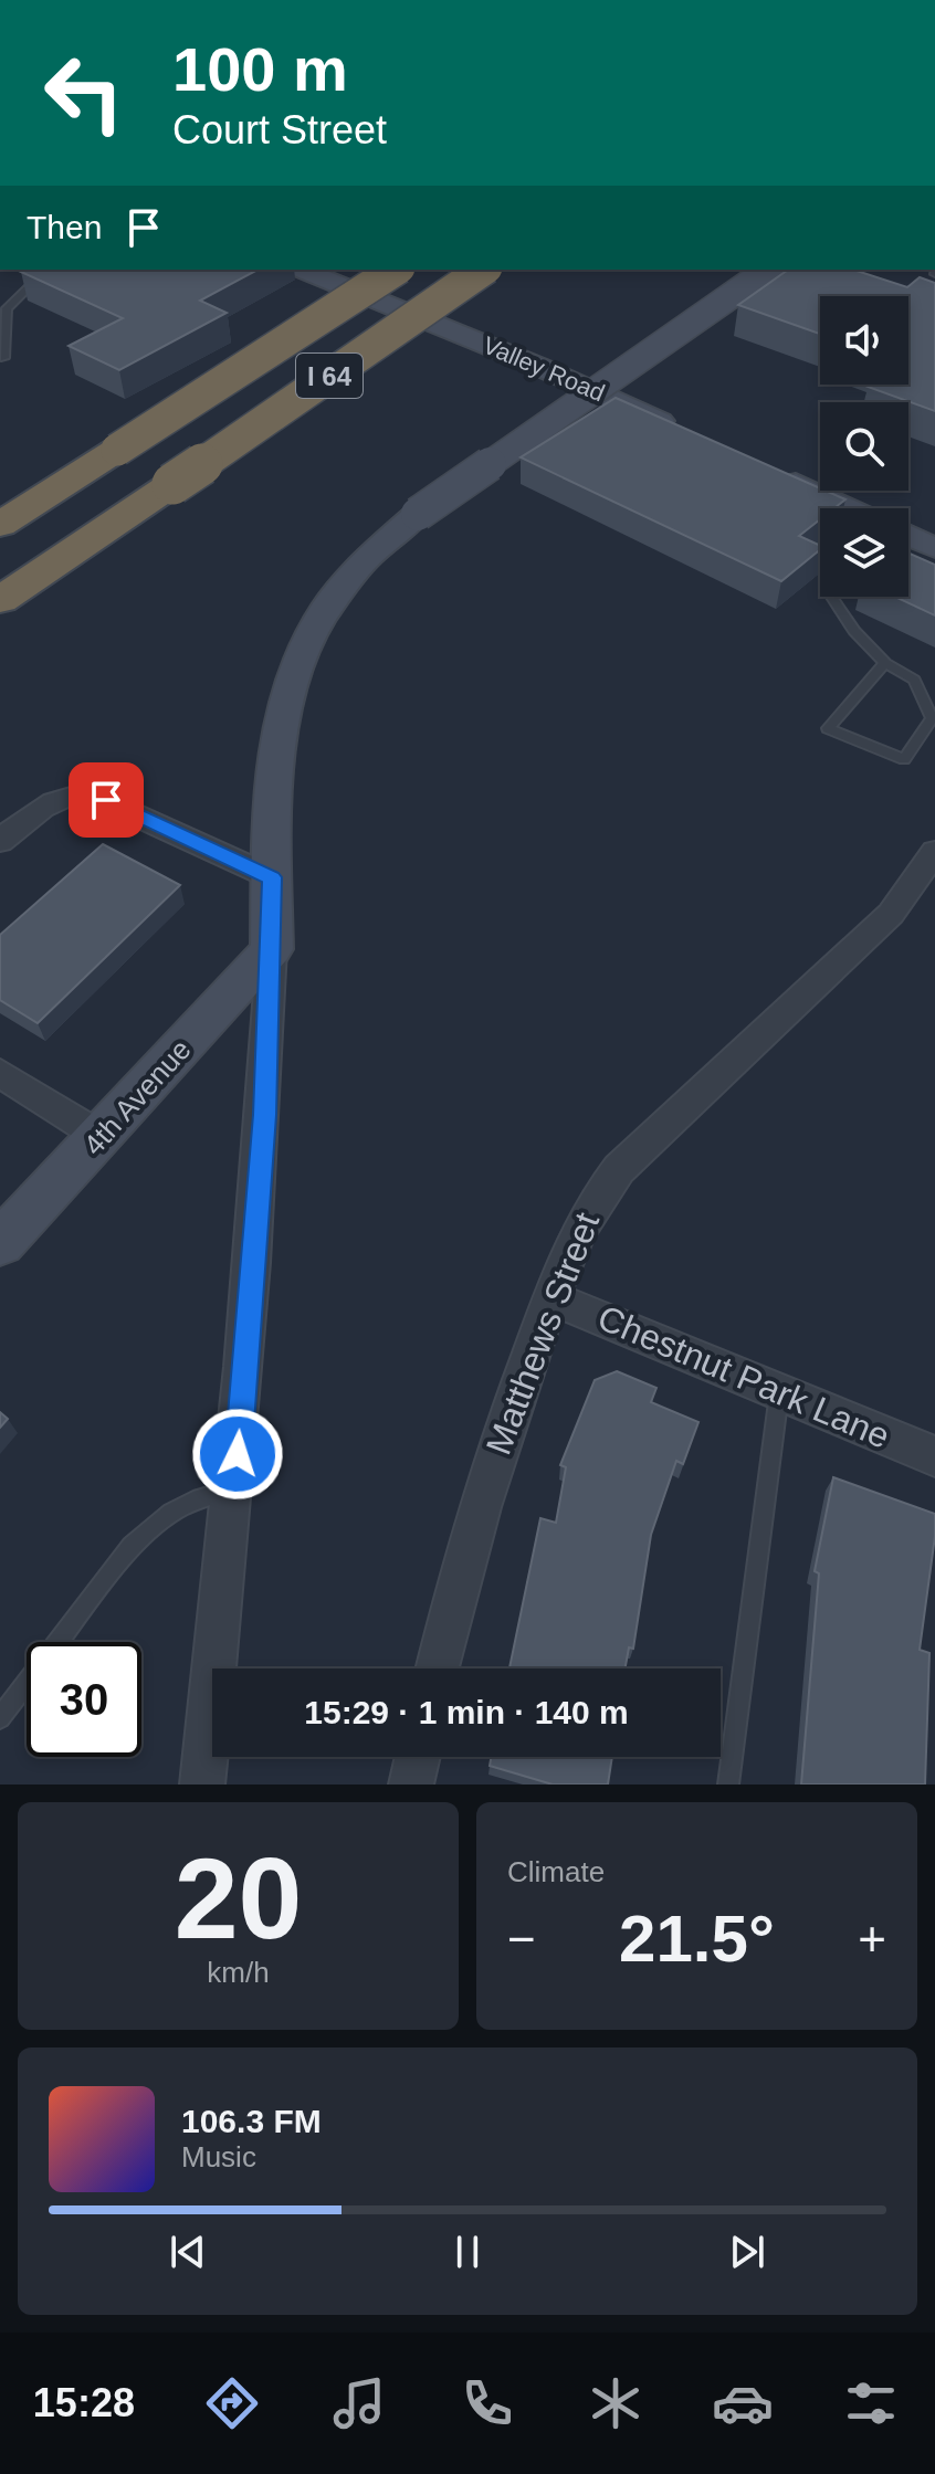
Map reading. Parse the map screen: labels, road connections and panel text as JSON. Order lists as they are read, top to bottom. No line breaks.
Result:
{"streets":{"highway":["I 64"],"main road":["Valley Road","4th Avenue"],"street":["Matthews Street","Chestnut Park Lane"]},"crossings":[["Matthews Street","Chestnut Park Lane"]],"page":{"turn":["100 m","Court Street"],"then":"Then","limit":"30","trip":"15:29 · 1 min · 140 m","tile":[["20","km/h"],"Climate"],"heat":["−","21.5°","+"],"song":["106.3 FM","Music"],"tabs":"15:28"}}
